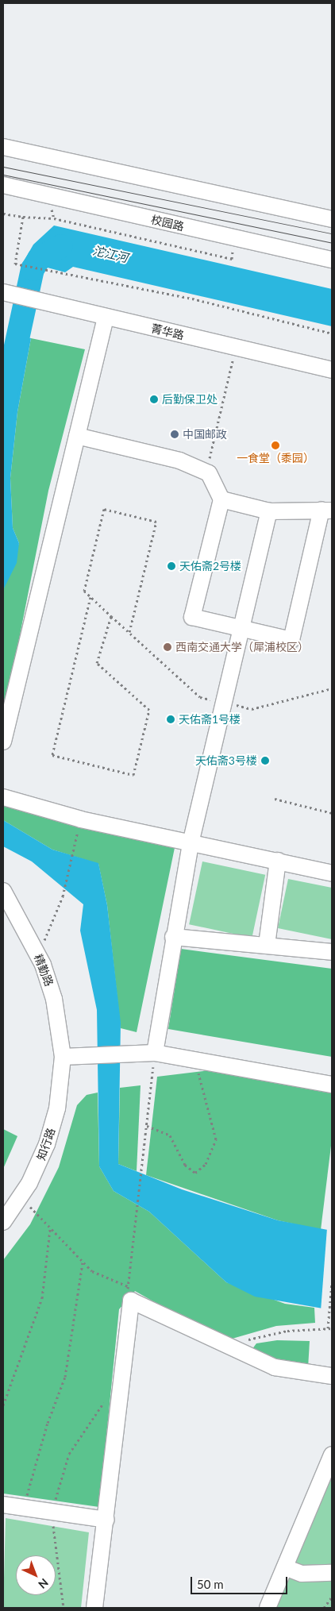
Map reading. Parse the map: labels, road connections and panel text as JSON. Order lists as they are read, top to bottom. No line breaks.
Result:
{"streets":{"street":["校园路","菁华路","精勤路","知行路"]},"crossings":[["精勤路","知行路"]],"water":["沱江河"],"places":["后勤保卫处","中国邮政","一食堂（黍园）","天佑斋2号楼","西南交通大学（犀浦校区）","天佑斋1号楼","天佑斋3号楼"],"scale_bar":"50 m","north":"bottom right"}
